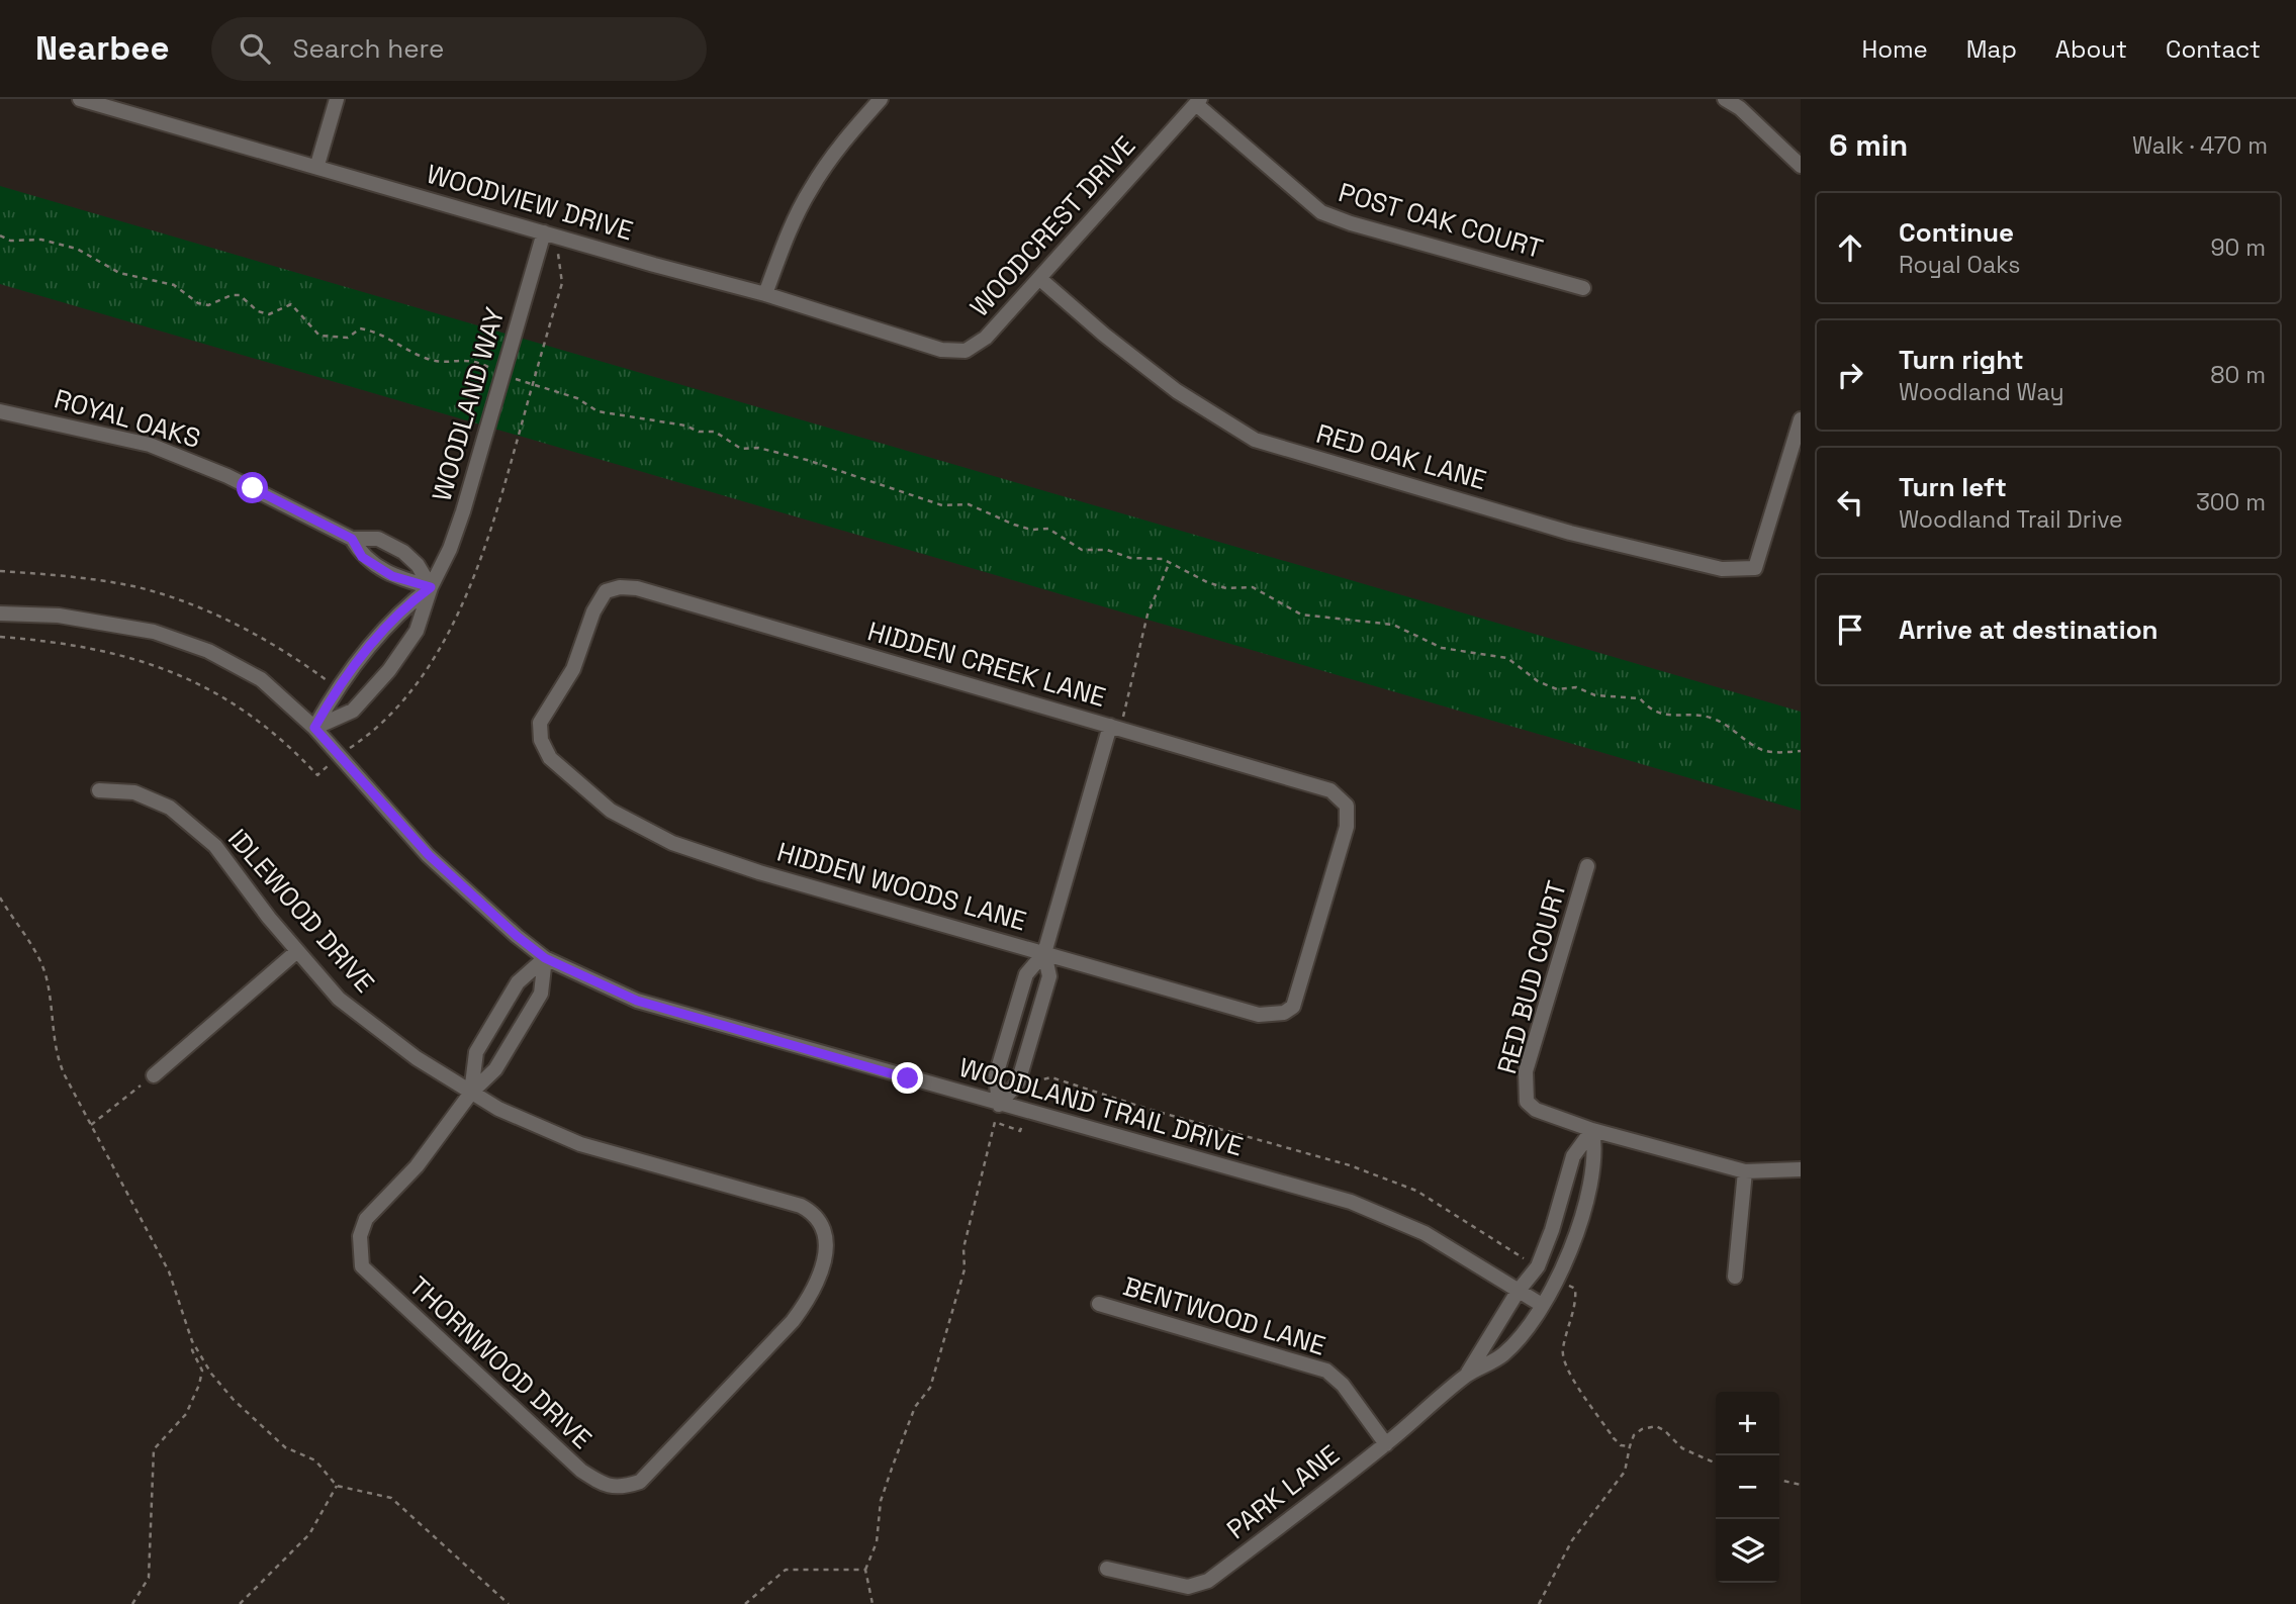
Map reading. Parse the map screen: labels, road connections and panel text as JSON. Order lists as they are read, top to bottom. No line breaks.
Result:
{"streets":{"street":["WOODVIEW DRIVE","POST OAK COURT","WOODCREST DRIVE","WOODLAND WAY","ROYAL OAKS","RED OAK LANE","HIDDEN CREEK LANE","HIDDEN WOODS LANE","IDLEWOOD DRIVE","RED BUD COURT","WOODLAND TRAIL DRIVE","BENTWOOD LANE","THORNWOOD DRIVE","PARK LANE"]},"crossings":[["WOODVIEW DRIVE","WOODCREST DRIVE"],["WOODVIEW DRIVE","WOODLAND WAY"],["POST OAK COURT","WOODCREST DRIVE"],["WOODCREST DRIVE","RED OAK LANE"],["WOODLAND WAY","ROYAL OAKS"],["WOODLAND WAY","WOODLAND TRAIL DRIVE"],["HIDDEN CREEK LANE","HIDDEN WOODS LANE"],["IDLEWOOD DRIVE","THORNWOOD DRIVE"],["RED BUD COURT","PARK LANE"],["WOODLAND TRAIL DRIVE","PARK LANE"],["BENTWOOD LANE","PARK LANE"]],"page":{"header":"Nearbee","search":"Search here","nav":["Home","Map","About","Contact"],"heading":["6 min","Walk · 470 m"],"list":[["Continue","Royal Oaks","90 m"],["Turn right","Woodland Way","80 m"],["Turn left","Woodland Trail Drive","300 m"],"Arrive at destination"],"map_buttons":["+","−"]}}
